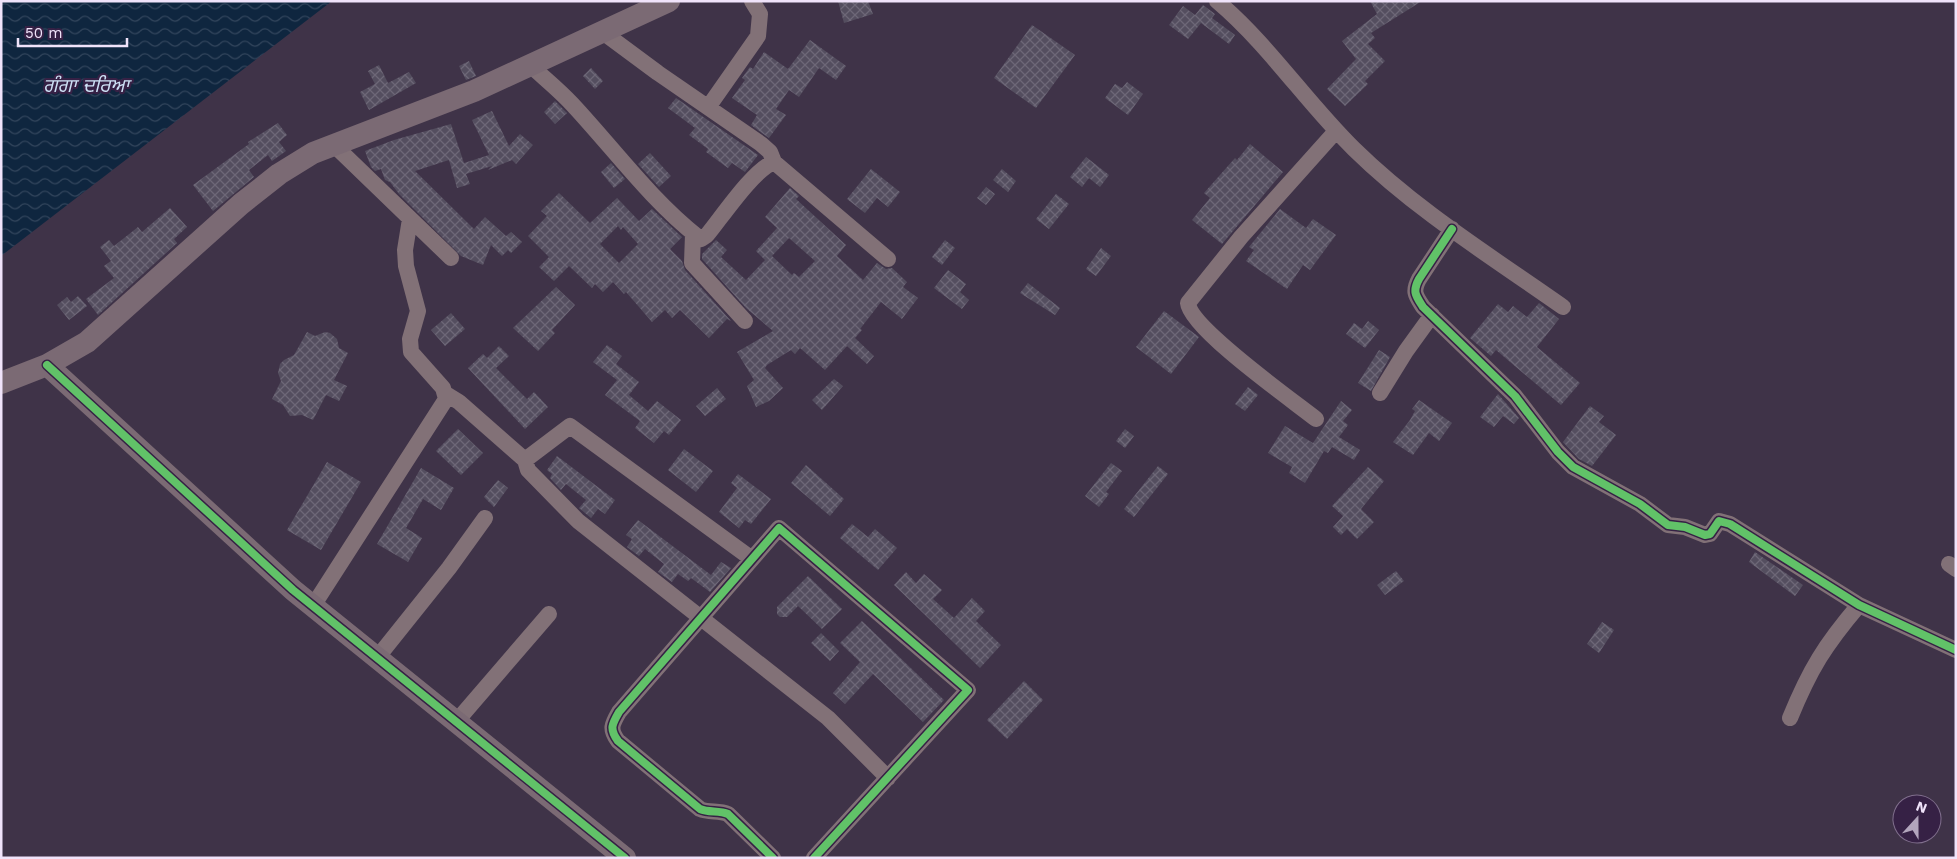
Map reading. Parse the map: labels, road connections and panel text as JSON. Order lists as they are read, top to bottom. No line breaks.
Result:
{"water":["ਗੰਗਾ ਦਰਿਆ"],"scale_bar":"50 m","north":"top"}
